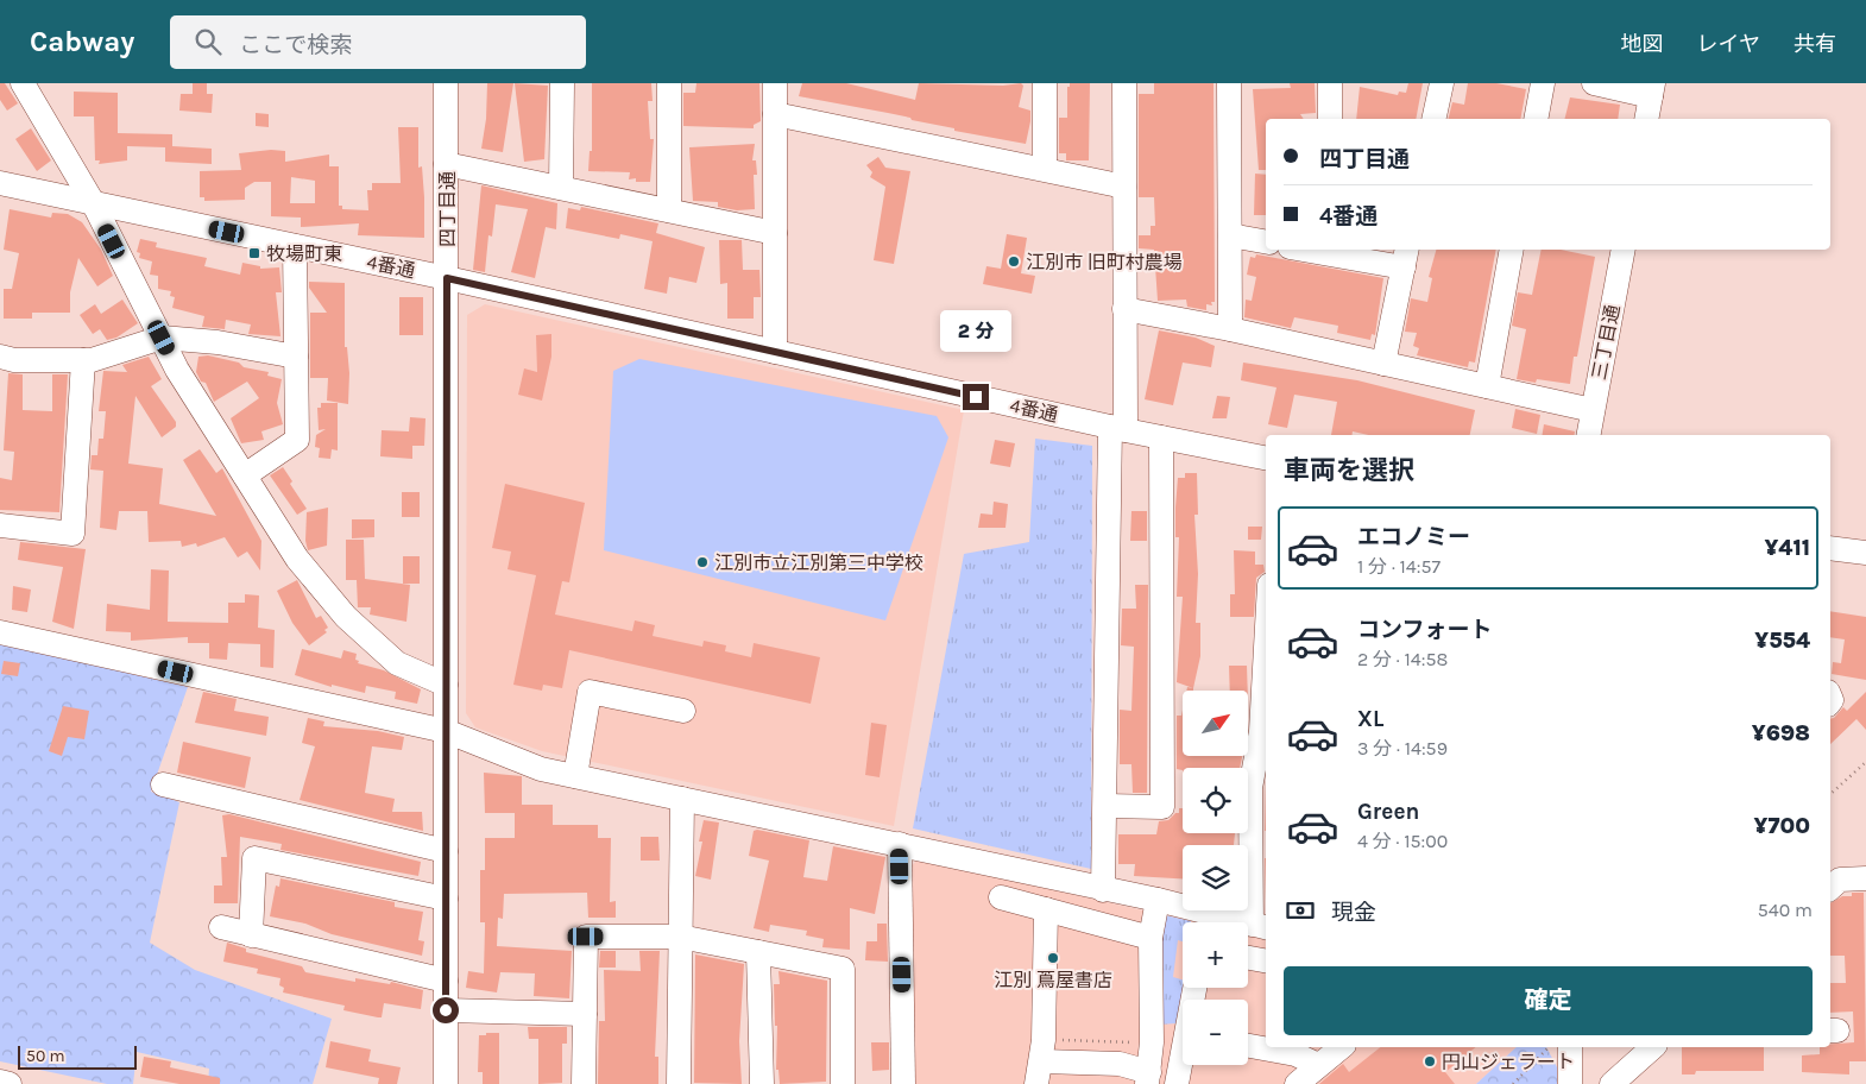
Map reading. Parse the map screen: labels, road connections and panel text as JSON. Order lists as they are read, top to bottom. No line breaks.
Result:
{"streets":{"street":["四丁目通","4番通","三丁目通"]},"crossings":[["四丁目通","4番通"]],"places":{"transit":["牧場町東"],"other":["江別市 旧町村農場","江別市立江別第三中学校","江別 蔦屋書店","円山ジェラート"]},"scale_bar":"50 m","north":"top right","page":{"header":"Cabway","search":"ここで検索","nav":["地図","レイヤ","共有"],"banner":["四丁目通","4番通"],"bubble":"2 分","heading":"車両を選択","list":[{"name":"エコノミー","note":"1 分 · 14:57","value":"¥411"},{"name":"コンフォート","note":"2 分 · 14:58","value":"¥554"},{"name":"XL","note":"3 分 · 14:59","value":"¥698"},{"name":"Green","note":"4 分 · 15:00","value":"¥700"}],"map_buttons":["+","−"],"pay":["現金","540 m"],"buttons":"確定","scale":"50 m"}}
